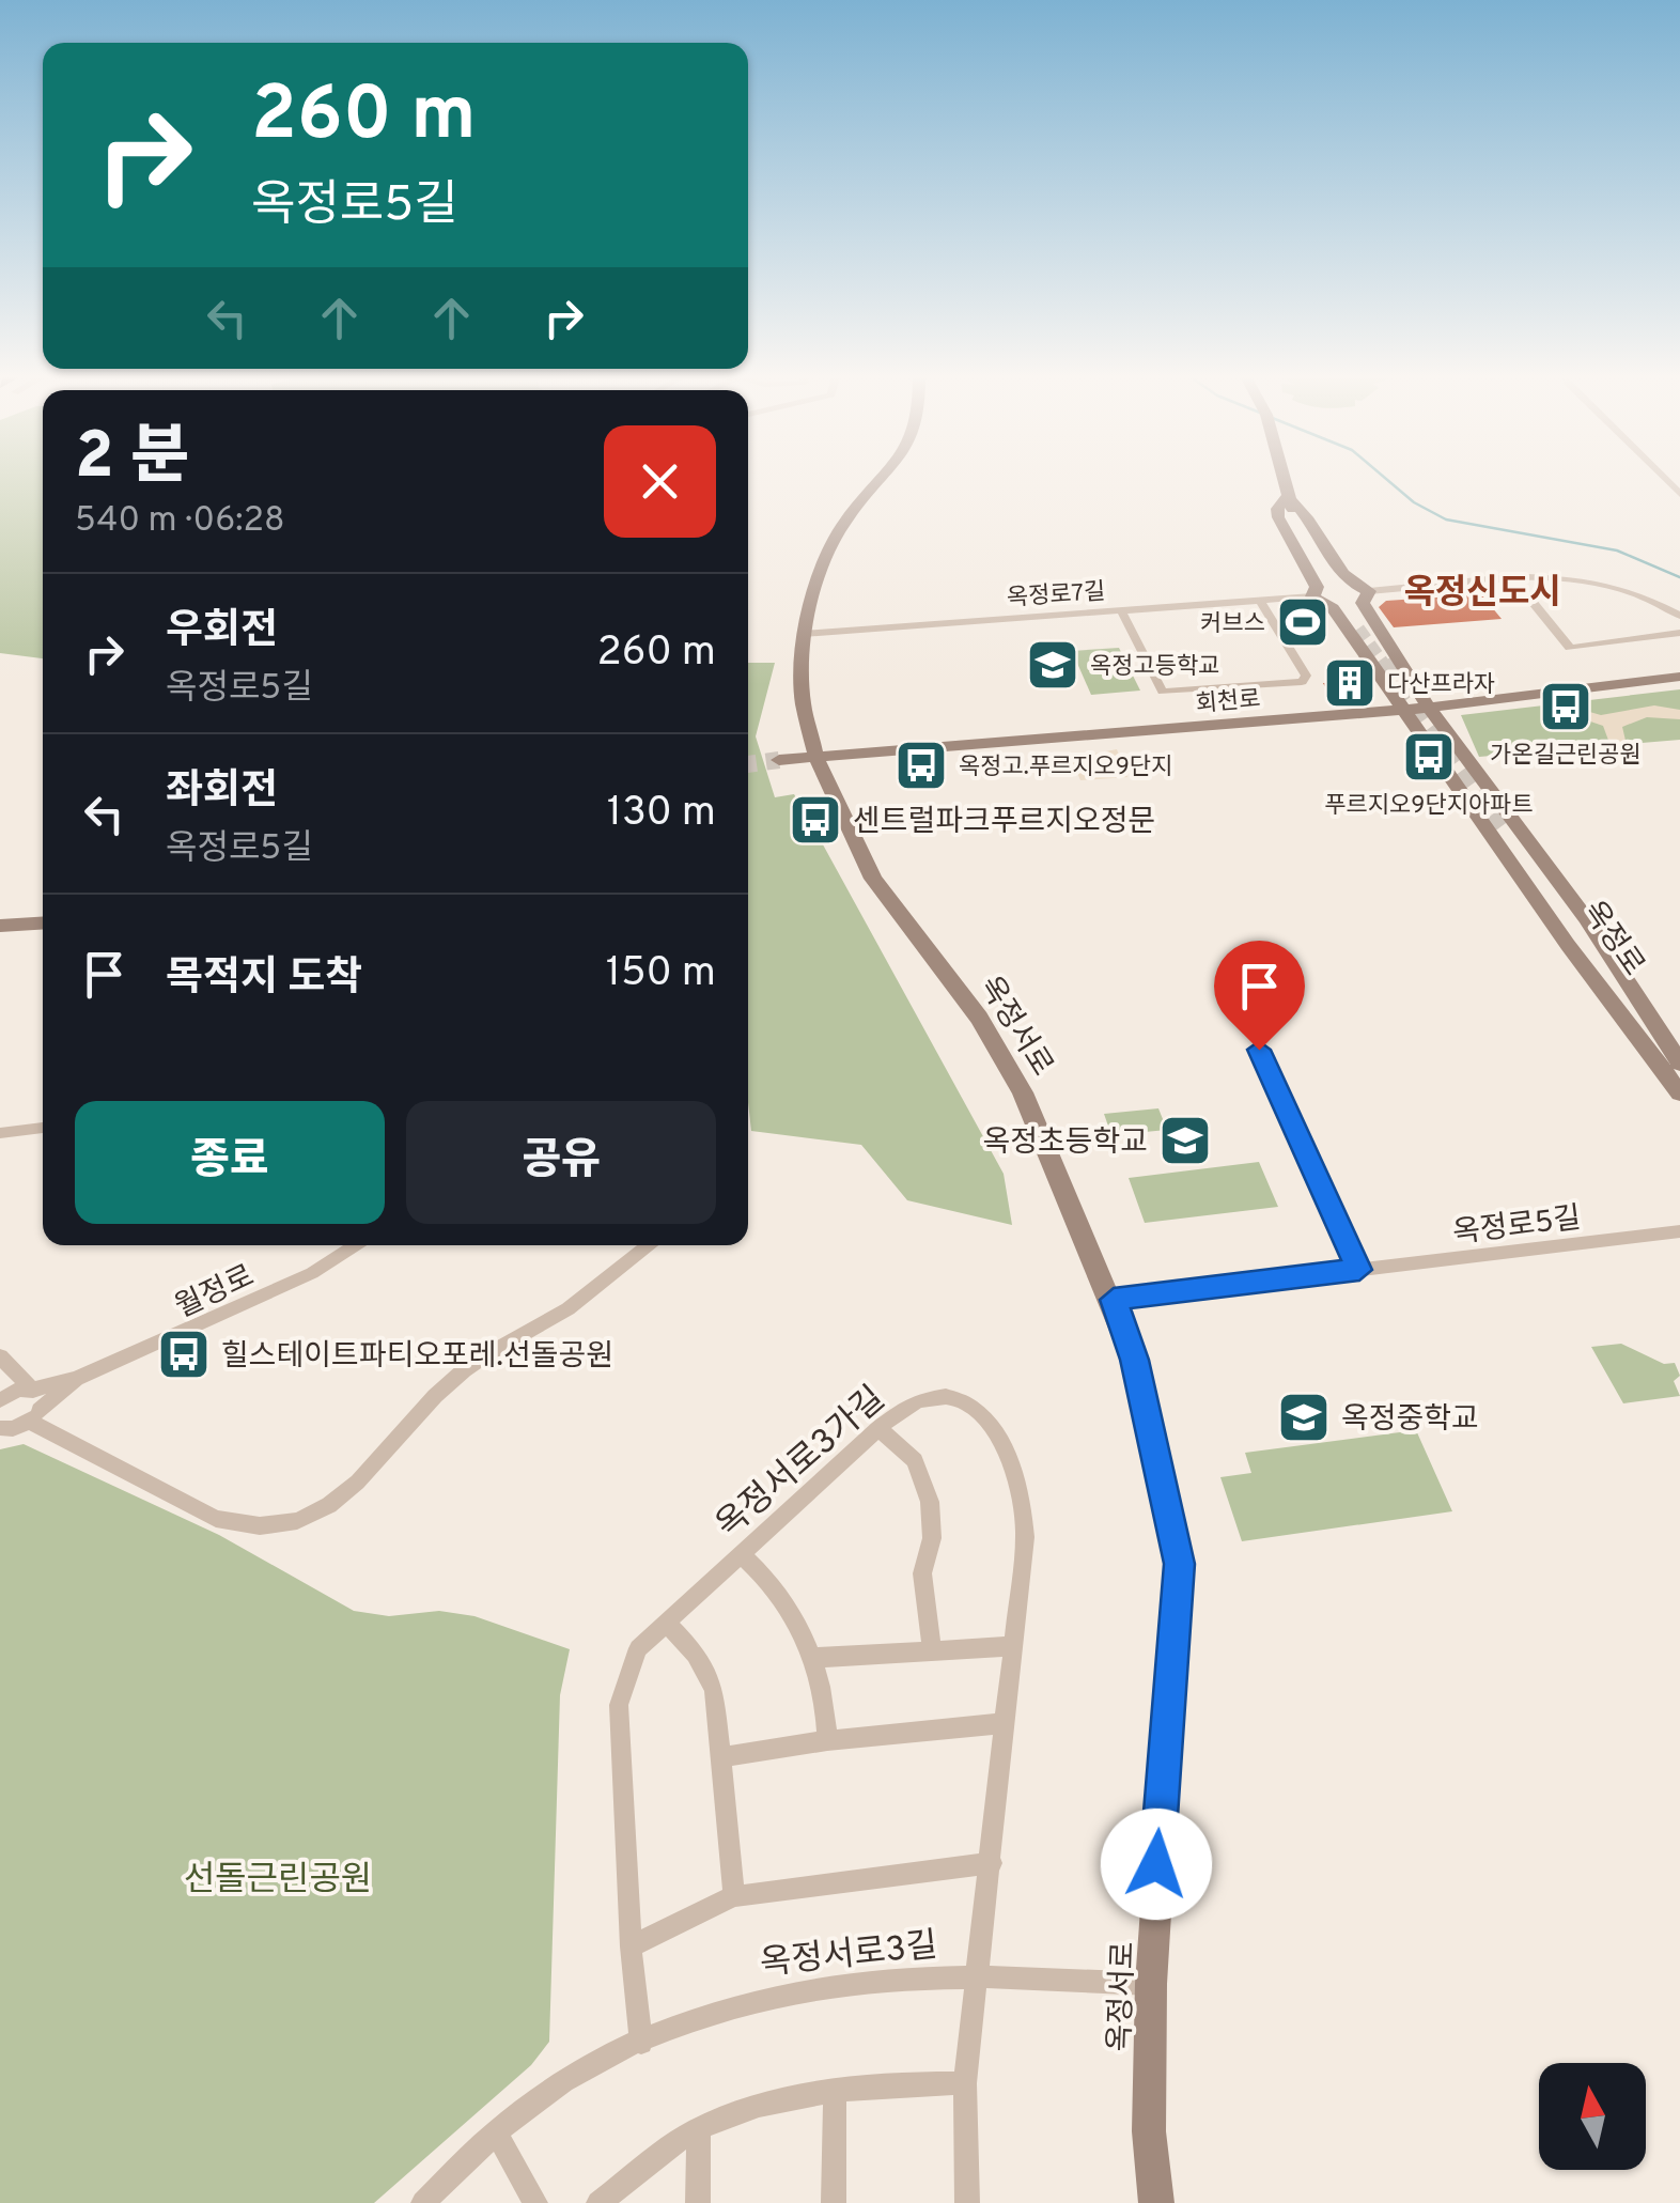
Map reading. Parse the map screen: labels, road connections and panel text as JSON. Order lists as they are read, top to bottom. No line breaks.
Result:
{"streets":{"main road":["회천로","옥정로","옥정서로"],"street":["옥정로7길","옥정로5길","월정로","옥정서로3가길","옥정서로3길"]},"crossings":[["옥정로7길","옥정서로"],["회천로","옥정서로"],["옥정서로","옥정로5길"],["옥정서로","옥정서로3길"],["옥정서로3가길","옥정서로3길"]],"districts":["옥정신도시"],"parks":["선돌근린공원"],"places":{"sports":["커브스"],"school or university":["옥정고등학교","옥정초등학교","옥정중학교"],"building":["다산프라자"],"bus stop":["가온길근린공원","푸르지오9단지아파트","옥정고.푸르지오9단지","센트럴파크푸르지오정문","힐스테이트파티오포레.선돌공원"]},"north":"top","page":{"turn":["260 m","옥정로5길"],"heading":["2 분","540 m · 06:28"],"list":[{"name":"우회전","note":"옥정로5길","value":"260 m"},{"name":"좌회전","note":"옥정로5길","value":"130 m"},{"name":"목적지 도착","value":"150 m"}],"buttons":["종료","공유"]}}
